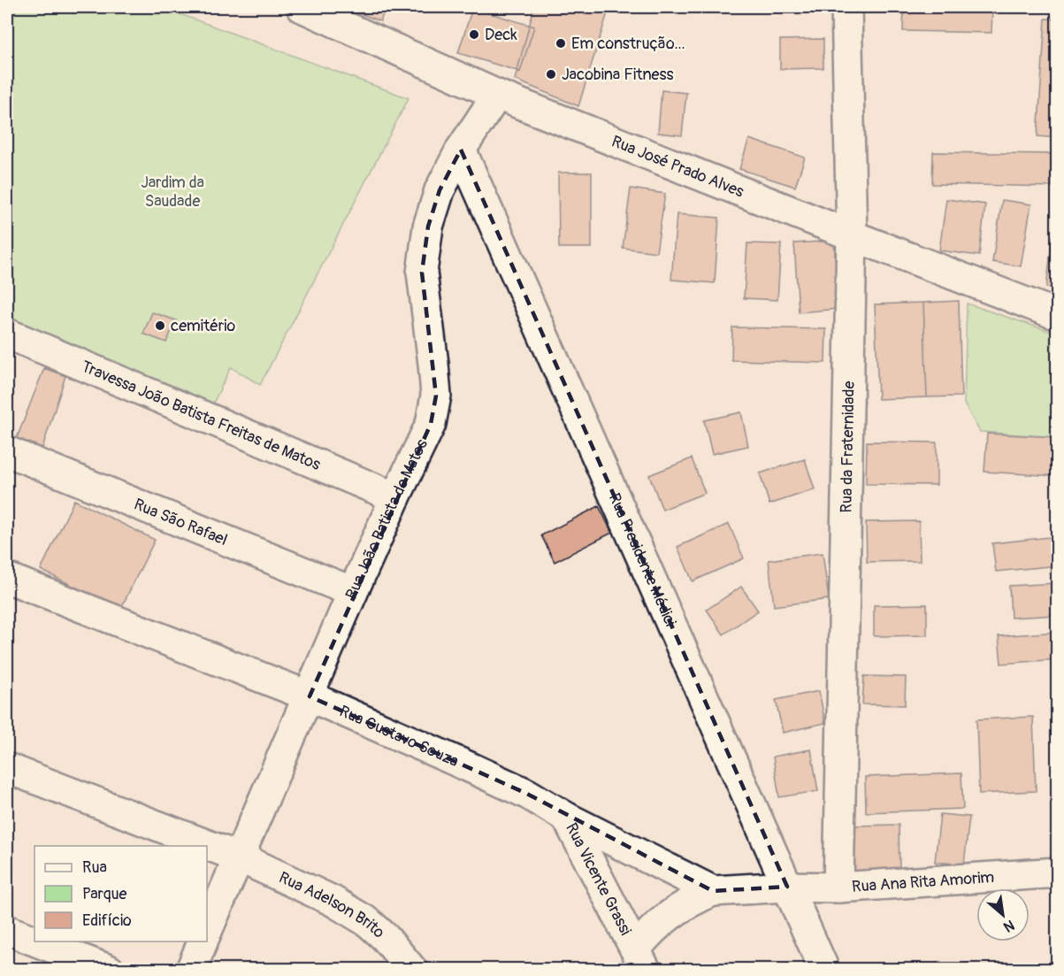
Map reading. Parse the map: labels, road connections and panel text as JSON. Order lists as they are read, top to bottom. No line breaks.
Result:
{"streets":{"street":["Rua José Prado Alves","Travessa João Batista Freitas de Matos","Rua da Fraternidade","Rua João Batista de Matos","Rua São Rafael","Rua Presidente Médici","Rua Gustavo Souza","Rua Vicente Grassi","Rua Ana Rita Amorim","Rua Adelson Brito"]},"crossings":[["Rua José Prado Alves","Rua da Fraternidade"],["Rua José Prado Alves","Rua João Batista de Matos"],["Travessa João Batista Freitas de Matos","Rua João Batista de Matos"],["Rua da Fraternidade","Rua Ana Rita Amorim"],["Rua João Batista de Matos","Rua São Rafael"],["Rua João Batista de Matos","Rua Presidente Médici"],["Rua João Batista de Matos","Rua Gustavo Souza"],["Rua João Batista de Matos","Rua Adelson Brito"],["Rua Presidente Médici","Rua Ana Rita Amorim"],["Rua Gustavo Souza","Rua Vicente Grassi"]],"parks":["Jardim da Saudade"],"places":["Deck","Em construção...","Jacobina Fitness","cemitério"],"legend":["Rua","Parque","Edifício"],"north":"bottom right"}
